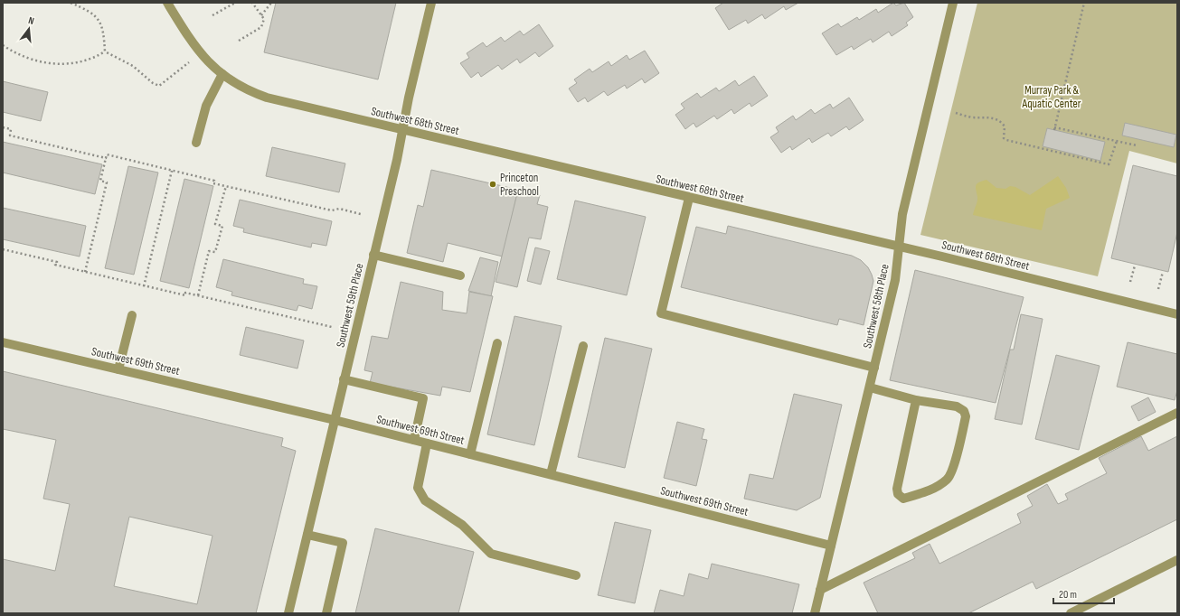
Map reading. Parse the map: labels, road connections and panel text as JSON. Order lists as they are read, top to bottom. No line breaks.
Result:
{"streets":{"street":["Southwest 68th Street","Southwest 59th Place","Southwest 58th Place","Southwest 69th Street"]},"crossings":[["Southwest 68th Street","Southwest 59th Place"],["Southwest 68th Street","Southwest 58th Place"],["Southwest 59th Place","Southwest 69th Street"],["Southwest 58th Place","Southwest 69th Street"]],"parks":["Murray Park & Aquatic Center"],"places":["Princeton Preschool"],"scale_bar":"20 m","north":"top"}
